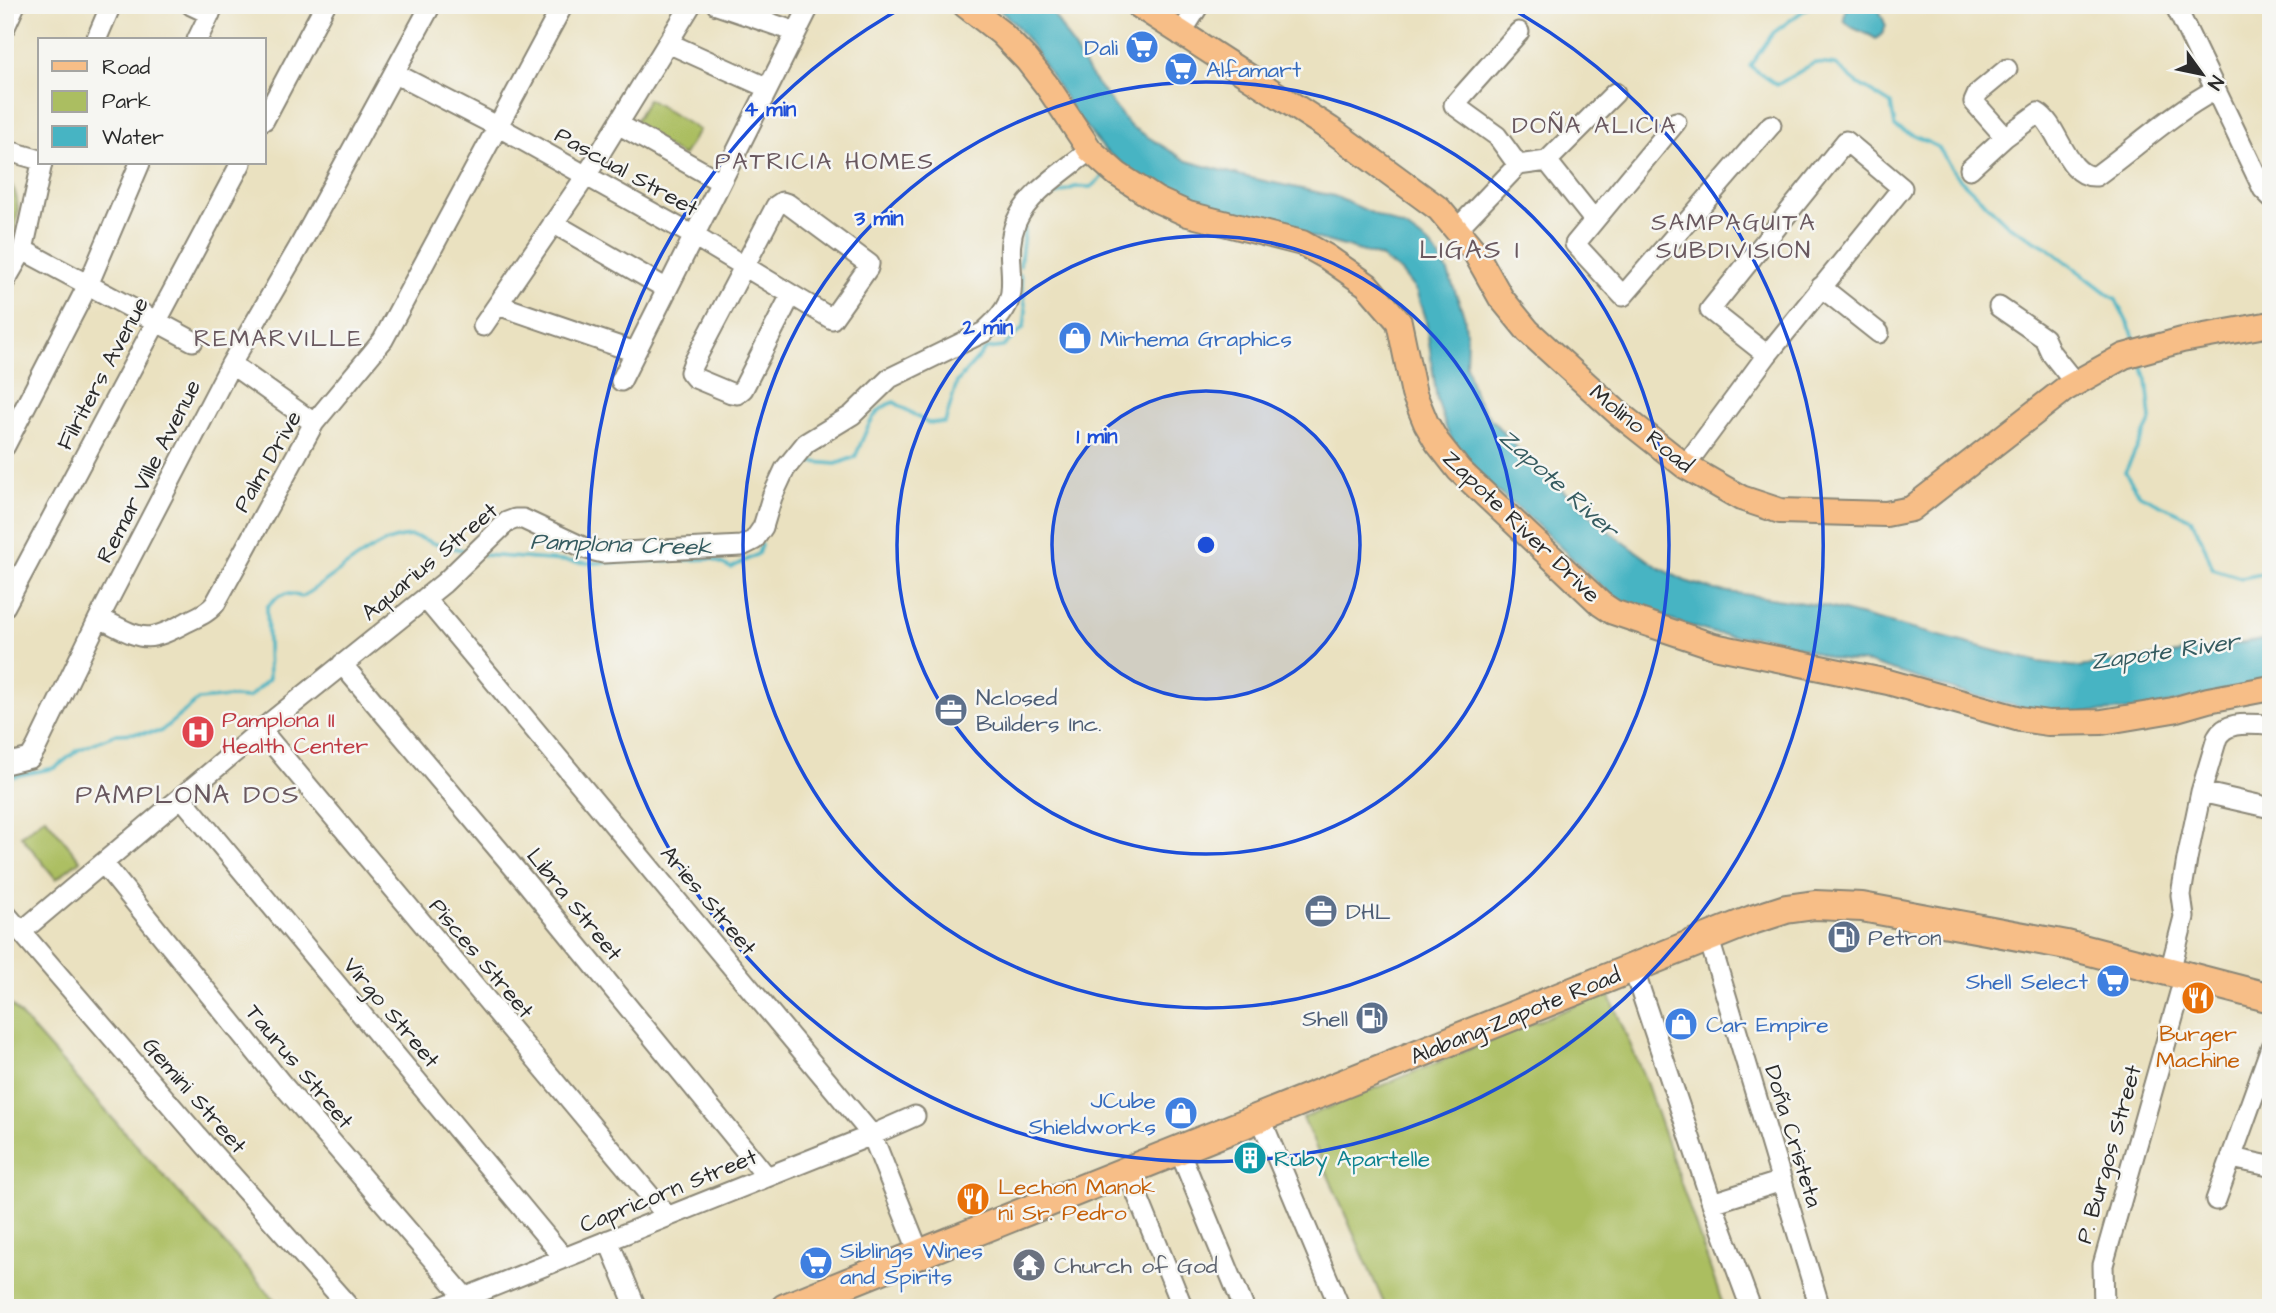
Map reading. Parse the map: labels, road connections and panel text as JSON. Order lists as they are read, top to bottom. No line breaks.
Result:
{"streets":{"highway":["Alabang-Zapote Road"],"main road":["Molino Road","Zapote River Drive"],"street":["Pascual Street","Filriters Avenue","Palm Drive","Remar Ville Avenue","Aquarius Street","Aries Street","Libra Street","Pisces Street","Virgo Street","Taurus Street","Gemini Street","Doña Cristeta","P. Burgos Street","Capricorn Street"]},"crossings":[["Pascual Street","Palm Drive"],["Pascual Street","Remar Ville Avenue"],["Palm Drive","Remar Ville Avenue"],["Zapote River Drive","Aquarius Street"],["Aquarius Street","Aries Street"],["Aquarius Street","Libra Street"],["Aquarius Street","Pisces Street"],["Aquarius Street","Virgo Street"],["Aquarius Street","Taurus Street"],["Aquarius Street","Gemini Street"],["Aries Street","Alabang-Zapote Road"],["Aries Street","Capricorn Street"],["Libra Street","Capricorn Street"],["Pisces Street","Capricorn Street"],["Virgo Street","Capricorn Street"],["Alabang-Zapote Road","Doña Cristeta"],["Alabang-Zapote Road","P. Burgos Street"],["Taurus Street","Capricorn Street"]],"districts":["DOÑA ALICIA","PATRICIA HOMES","SAMPAGUITA SUBDIVISION","LIGAS I","REMARVILLE","PAMPLONA DOS"],"water":["Zapote River","Pamplona Creek"],"places":{"supermarket":["Dali","Alfamart","Shell Select","Siblings Wines and Spirits"],"shop":["Mirhema Graphics","Car Empire","JCube Shieldworks"],"office":["Nclosed Builders Inc.","DHL"],"hospital":["Pamplona II Health Center"],"fuel station":["Petron","Shell"],"restaurant":["Burger Machine","Lechon Manok ni Sr. Pedro"],"building":["Ruby Apartelle"],"temple":["Church of God"]},"legend":["Road","Park","Water"],"north":"bottom right","rings":["4 min","3 min","2 min","1 min"]}
